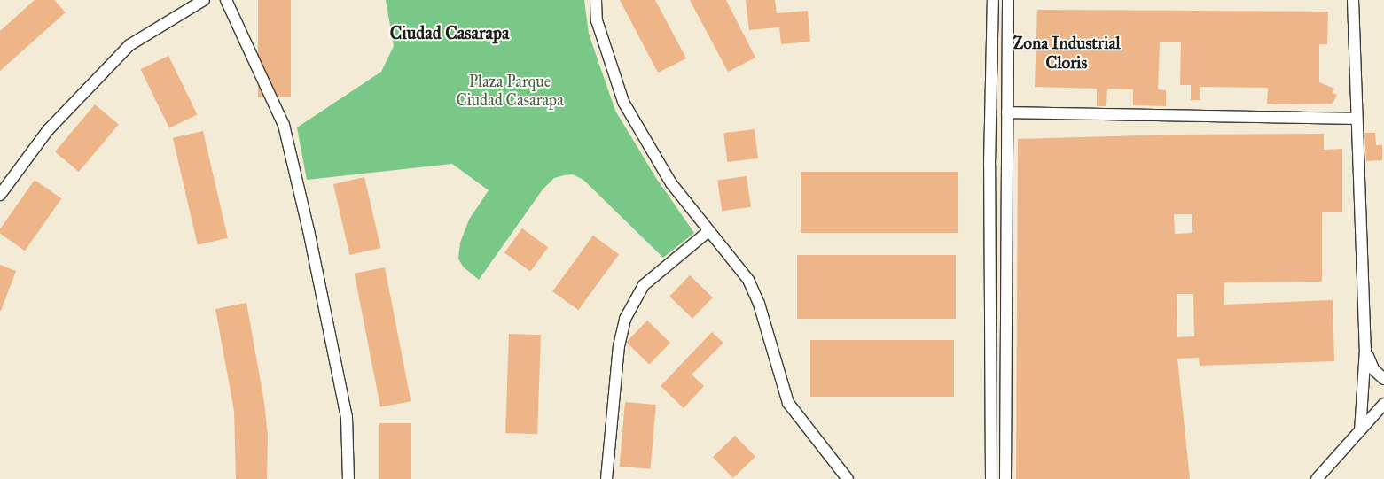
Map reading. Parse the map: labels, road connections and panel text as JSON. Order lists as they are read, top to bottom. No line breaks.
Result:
{"districts":["Ciudad Casarapa","Zona Industrial Cloris"],"parks":["Plaza Parque Ciudad Casarapa"]}
